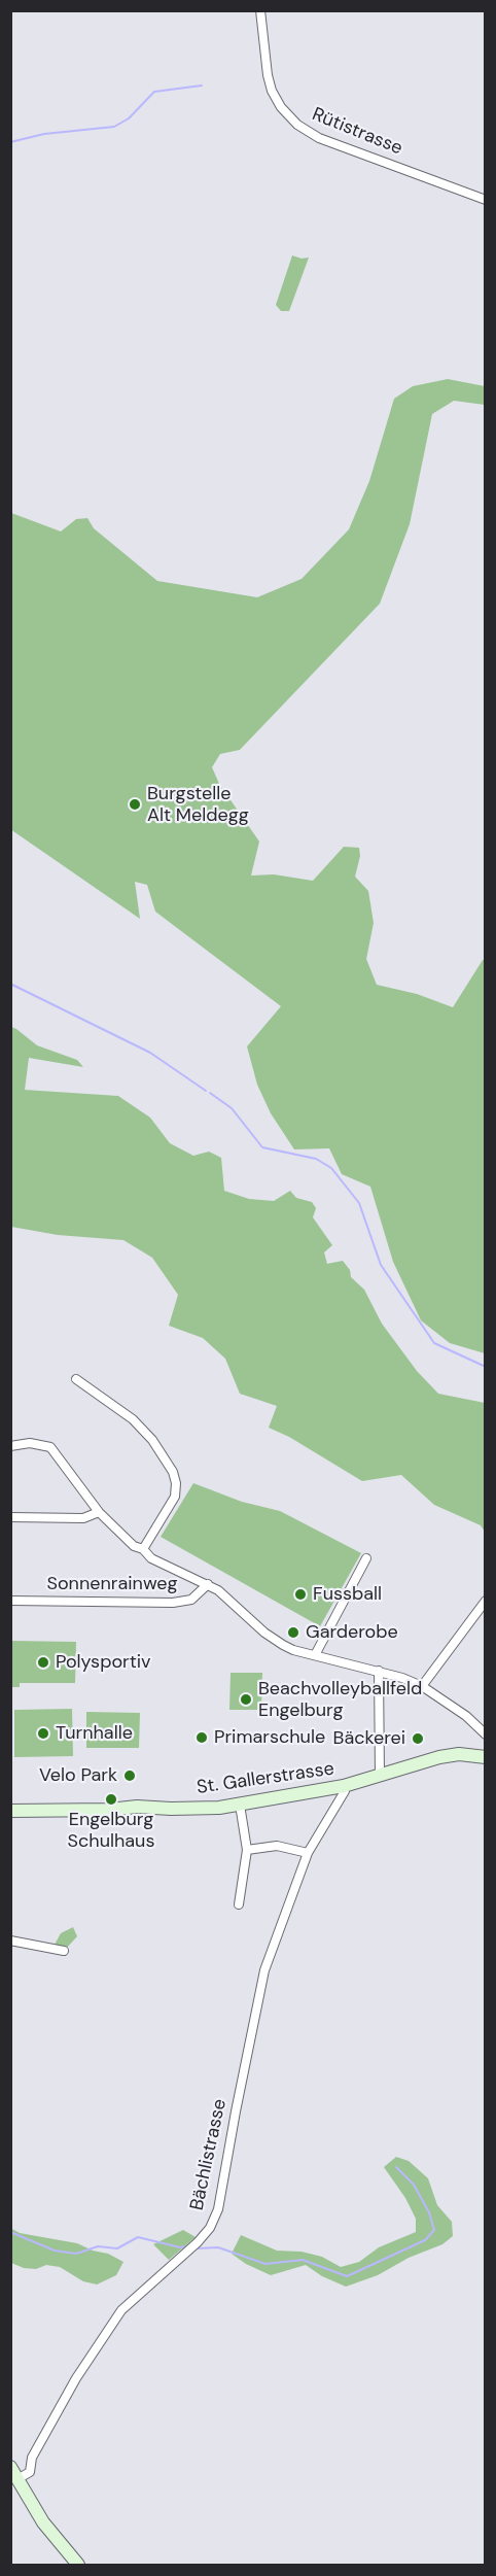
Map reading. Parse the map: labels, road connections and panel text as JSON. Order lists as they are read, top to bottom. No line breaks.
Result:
{"streets":{"street":["Rütistrasse","Sonnenrainweg","St. Gallerstrasse","Bächlistrasse"]},"crossings":[["St. Gallerstrasse","Bächlistrasse"]],"places":["Burgstelle Alt Meldegg","Fussball","Garderobe","Polysportiv","Beachvolleyballfeld Engelburg","Turnhalle","Primarschule","Bäckerei","Velo Park","Engelburg Schulhaus"]}
